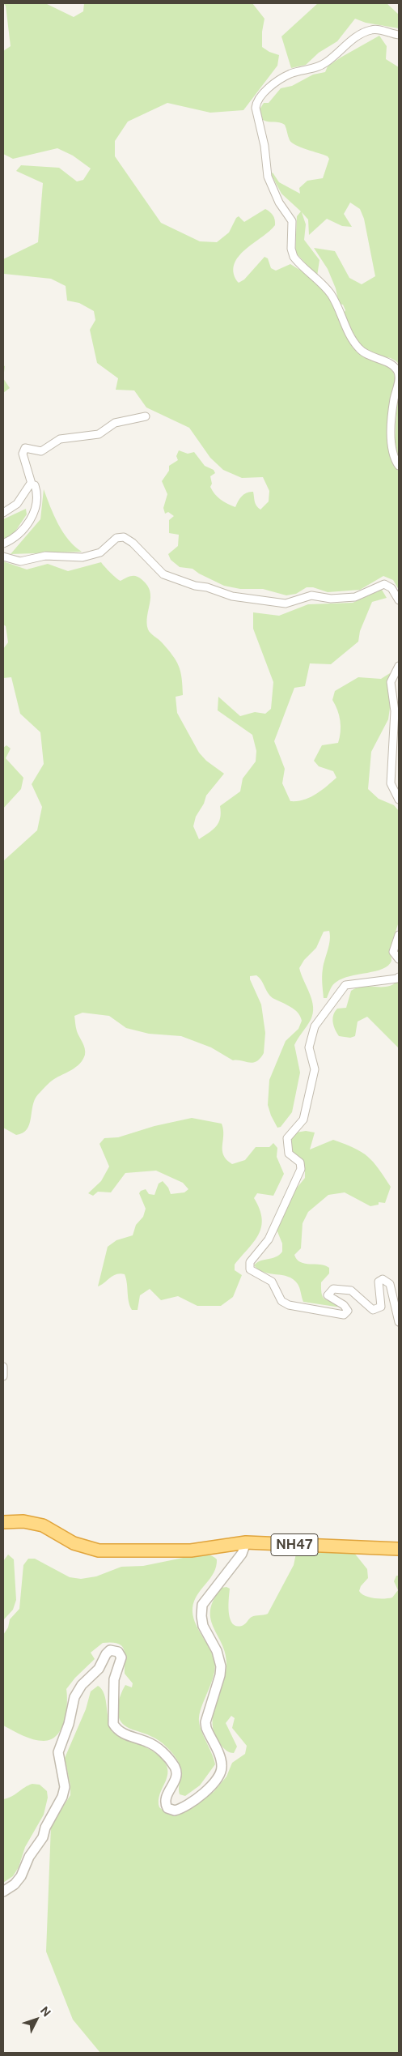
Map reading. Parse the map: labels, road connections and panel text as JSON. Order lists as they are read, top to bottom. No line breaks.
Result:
{"streets":{"highway":["NH47"]},"north":"top right"}
